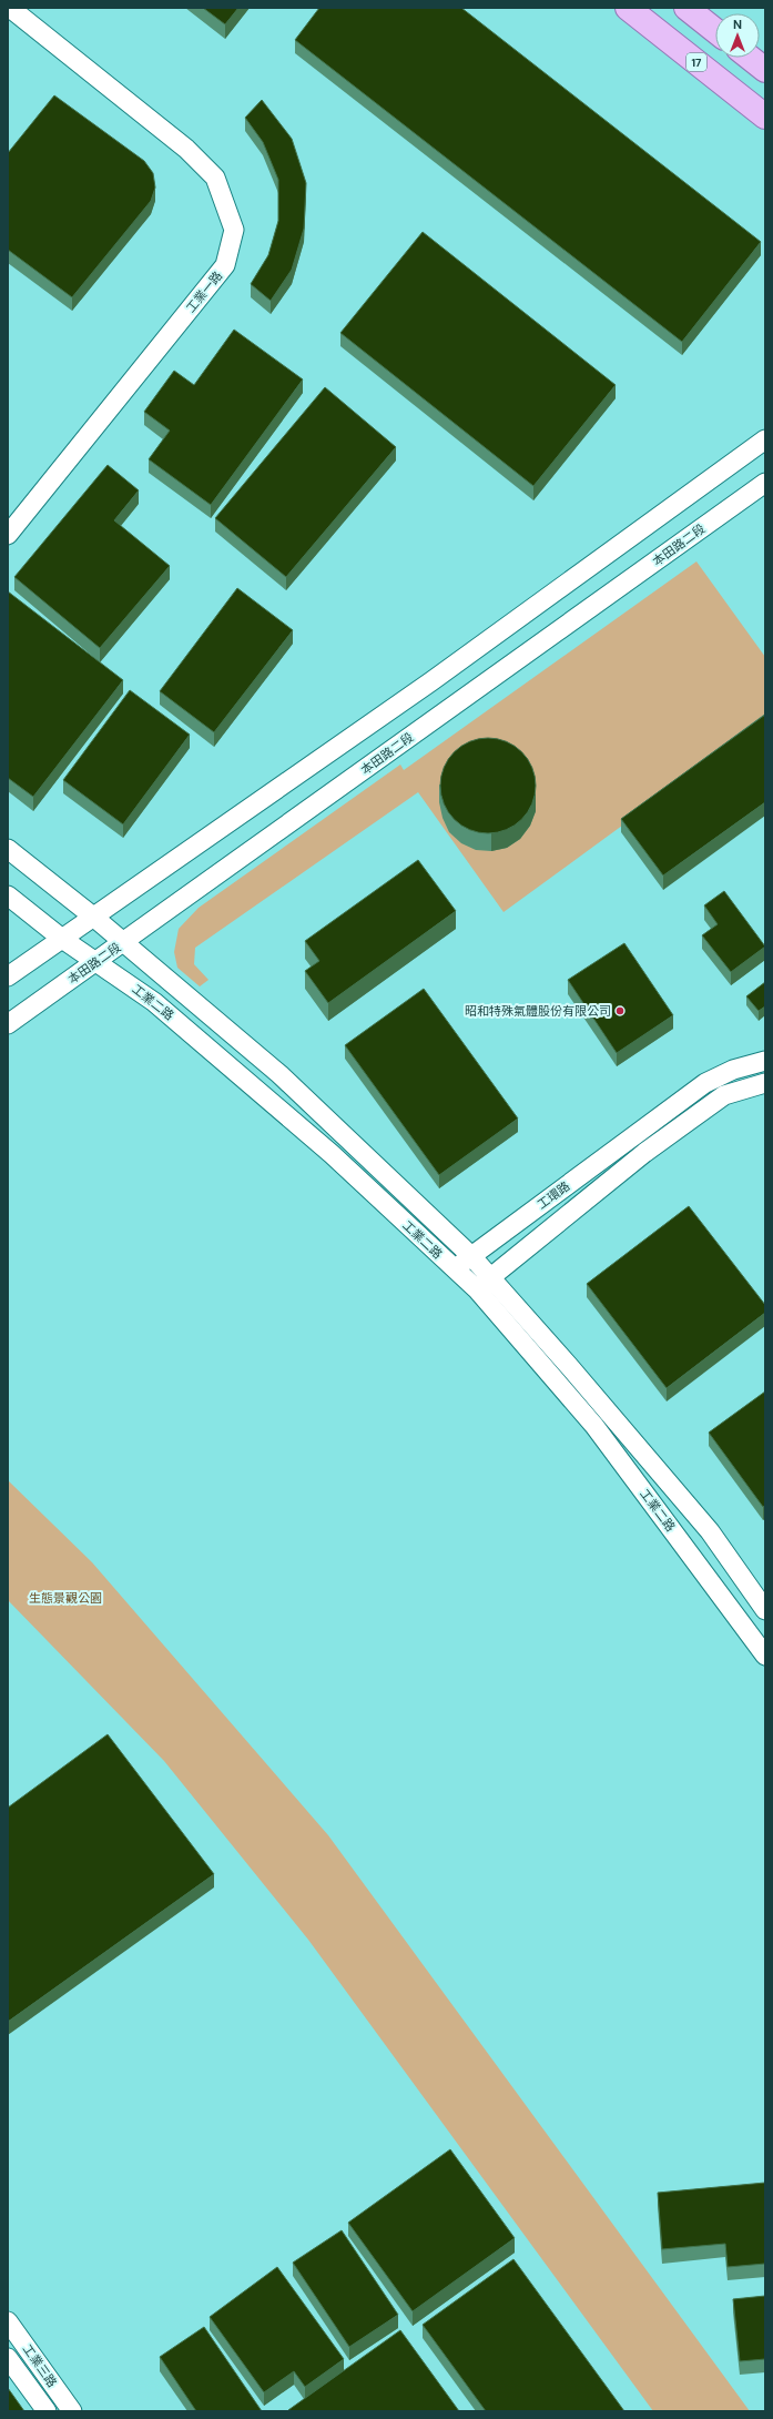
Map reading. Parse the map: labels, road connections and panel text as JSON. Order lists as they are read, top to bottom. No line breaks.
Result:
{"streets":{"main road":["17"],"street":["工業一路","本田路二段","工業二路","工環路","工業三路"]},"crossings":[["本田路二段","工業二路"],["工業二路","工環路"]],"parks":["生態景觀公園"],"places":["昭和特殊氣體股份有限公司"],"north":"top"}
